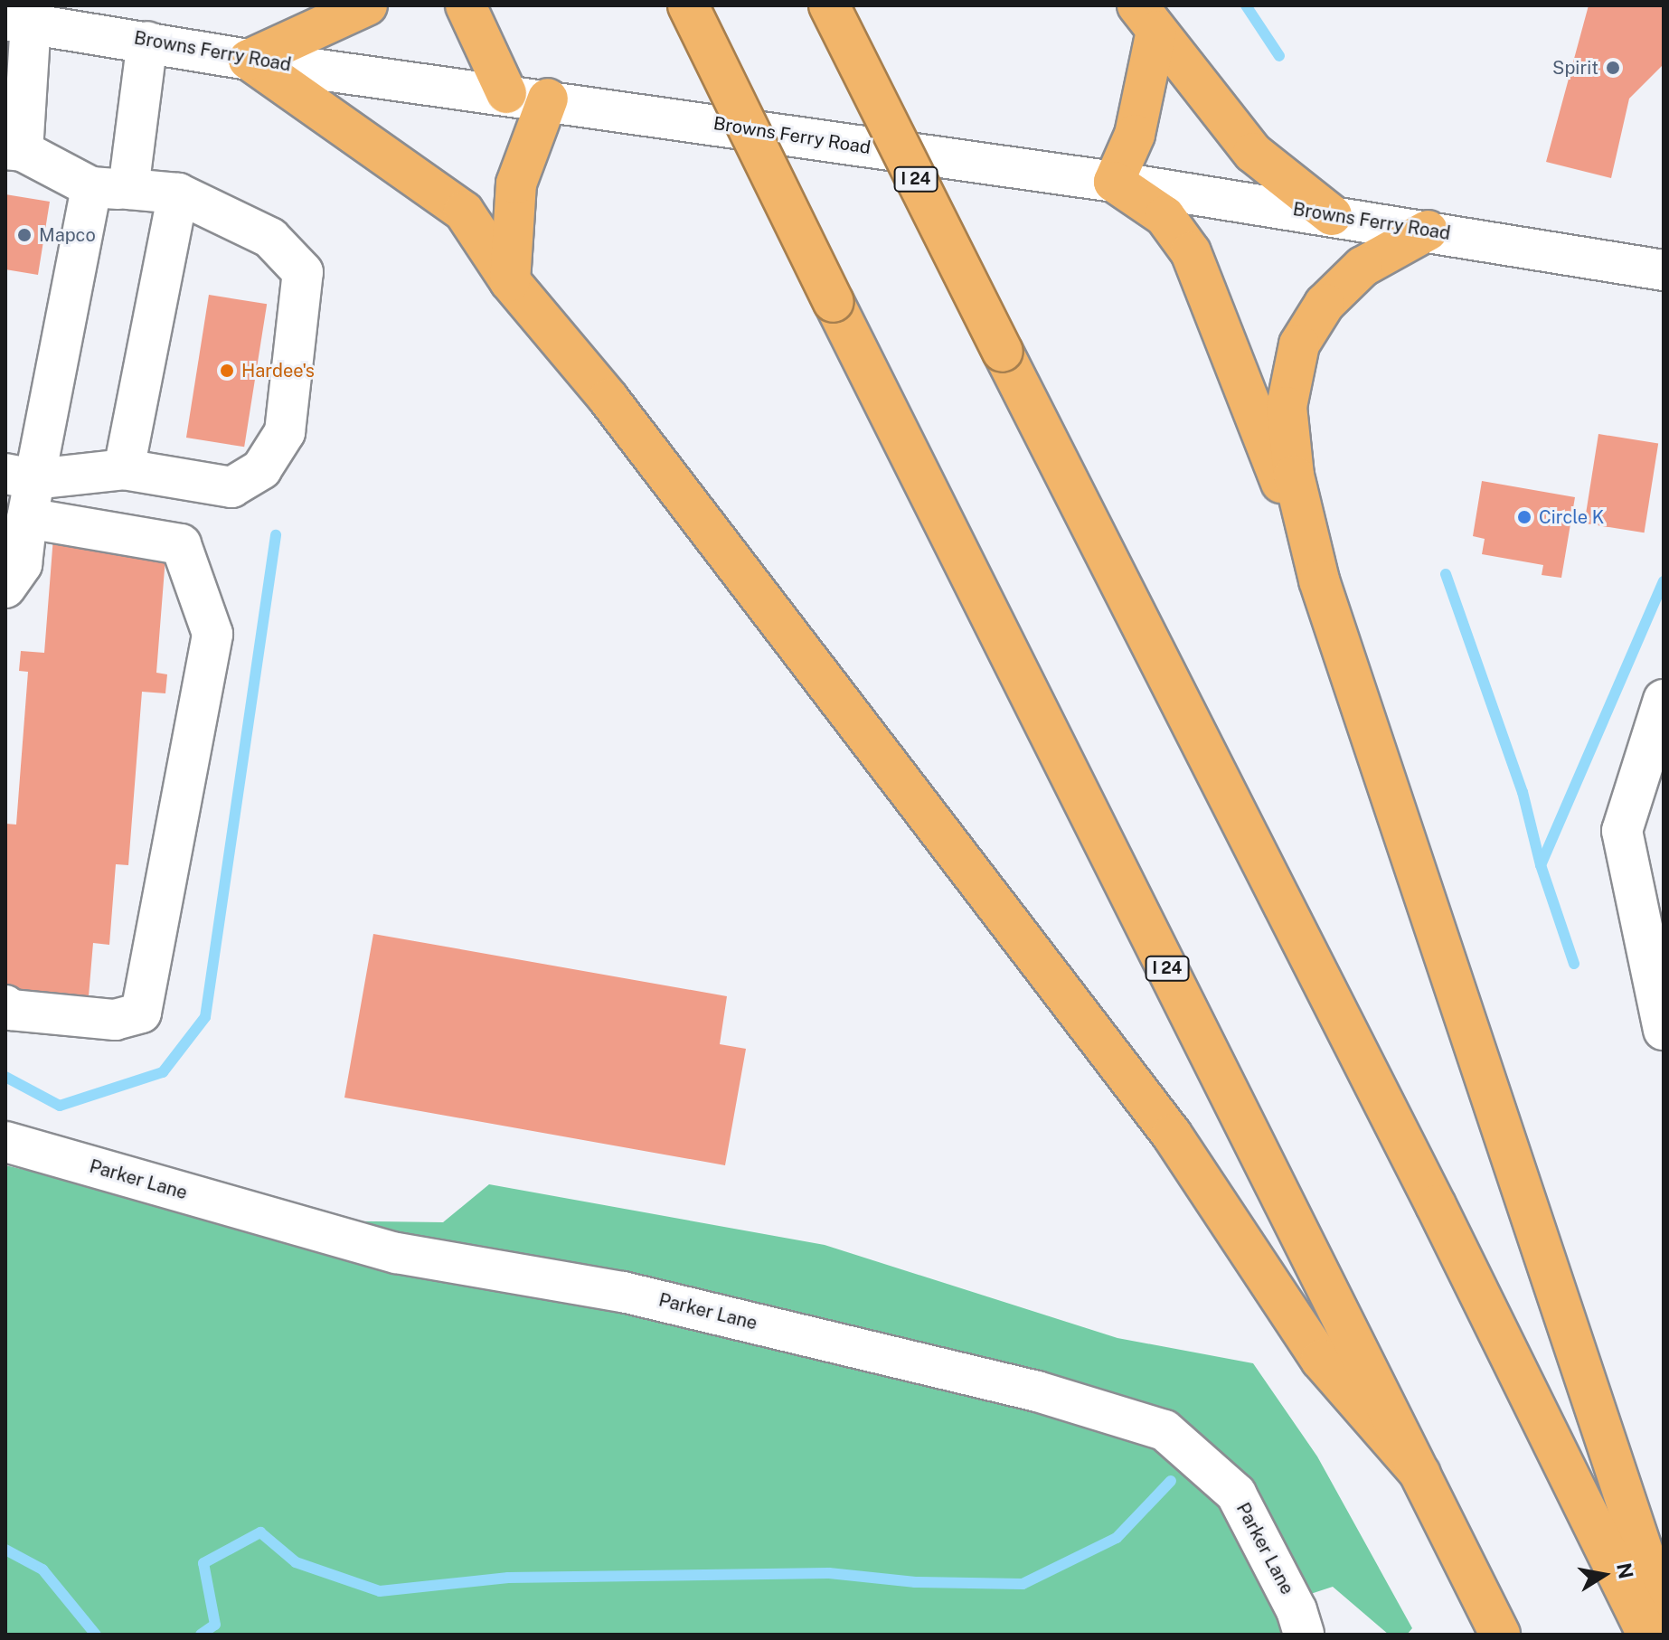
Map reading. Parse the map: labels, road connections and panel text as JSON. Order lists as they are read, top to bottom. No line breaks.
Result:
{"streets":{"highway":["I 24"],"street":["Browns Ferry Road","Parker Lane"]},"places":["Spirit","Mapco","Hardee's","Circle K"],"north":"right"}
